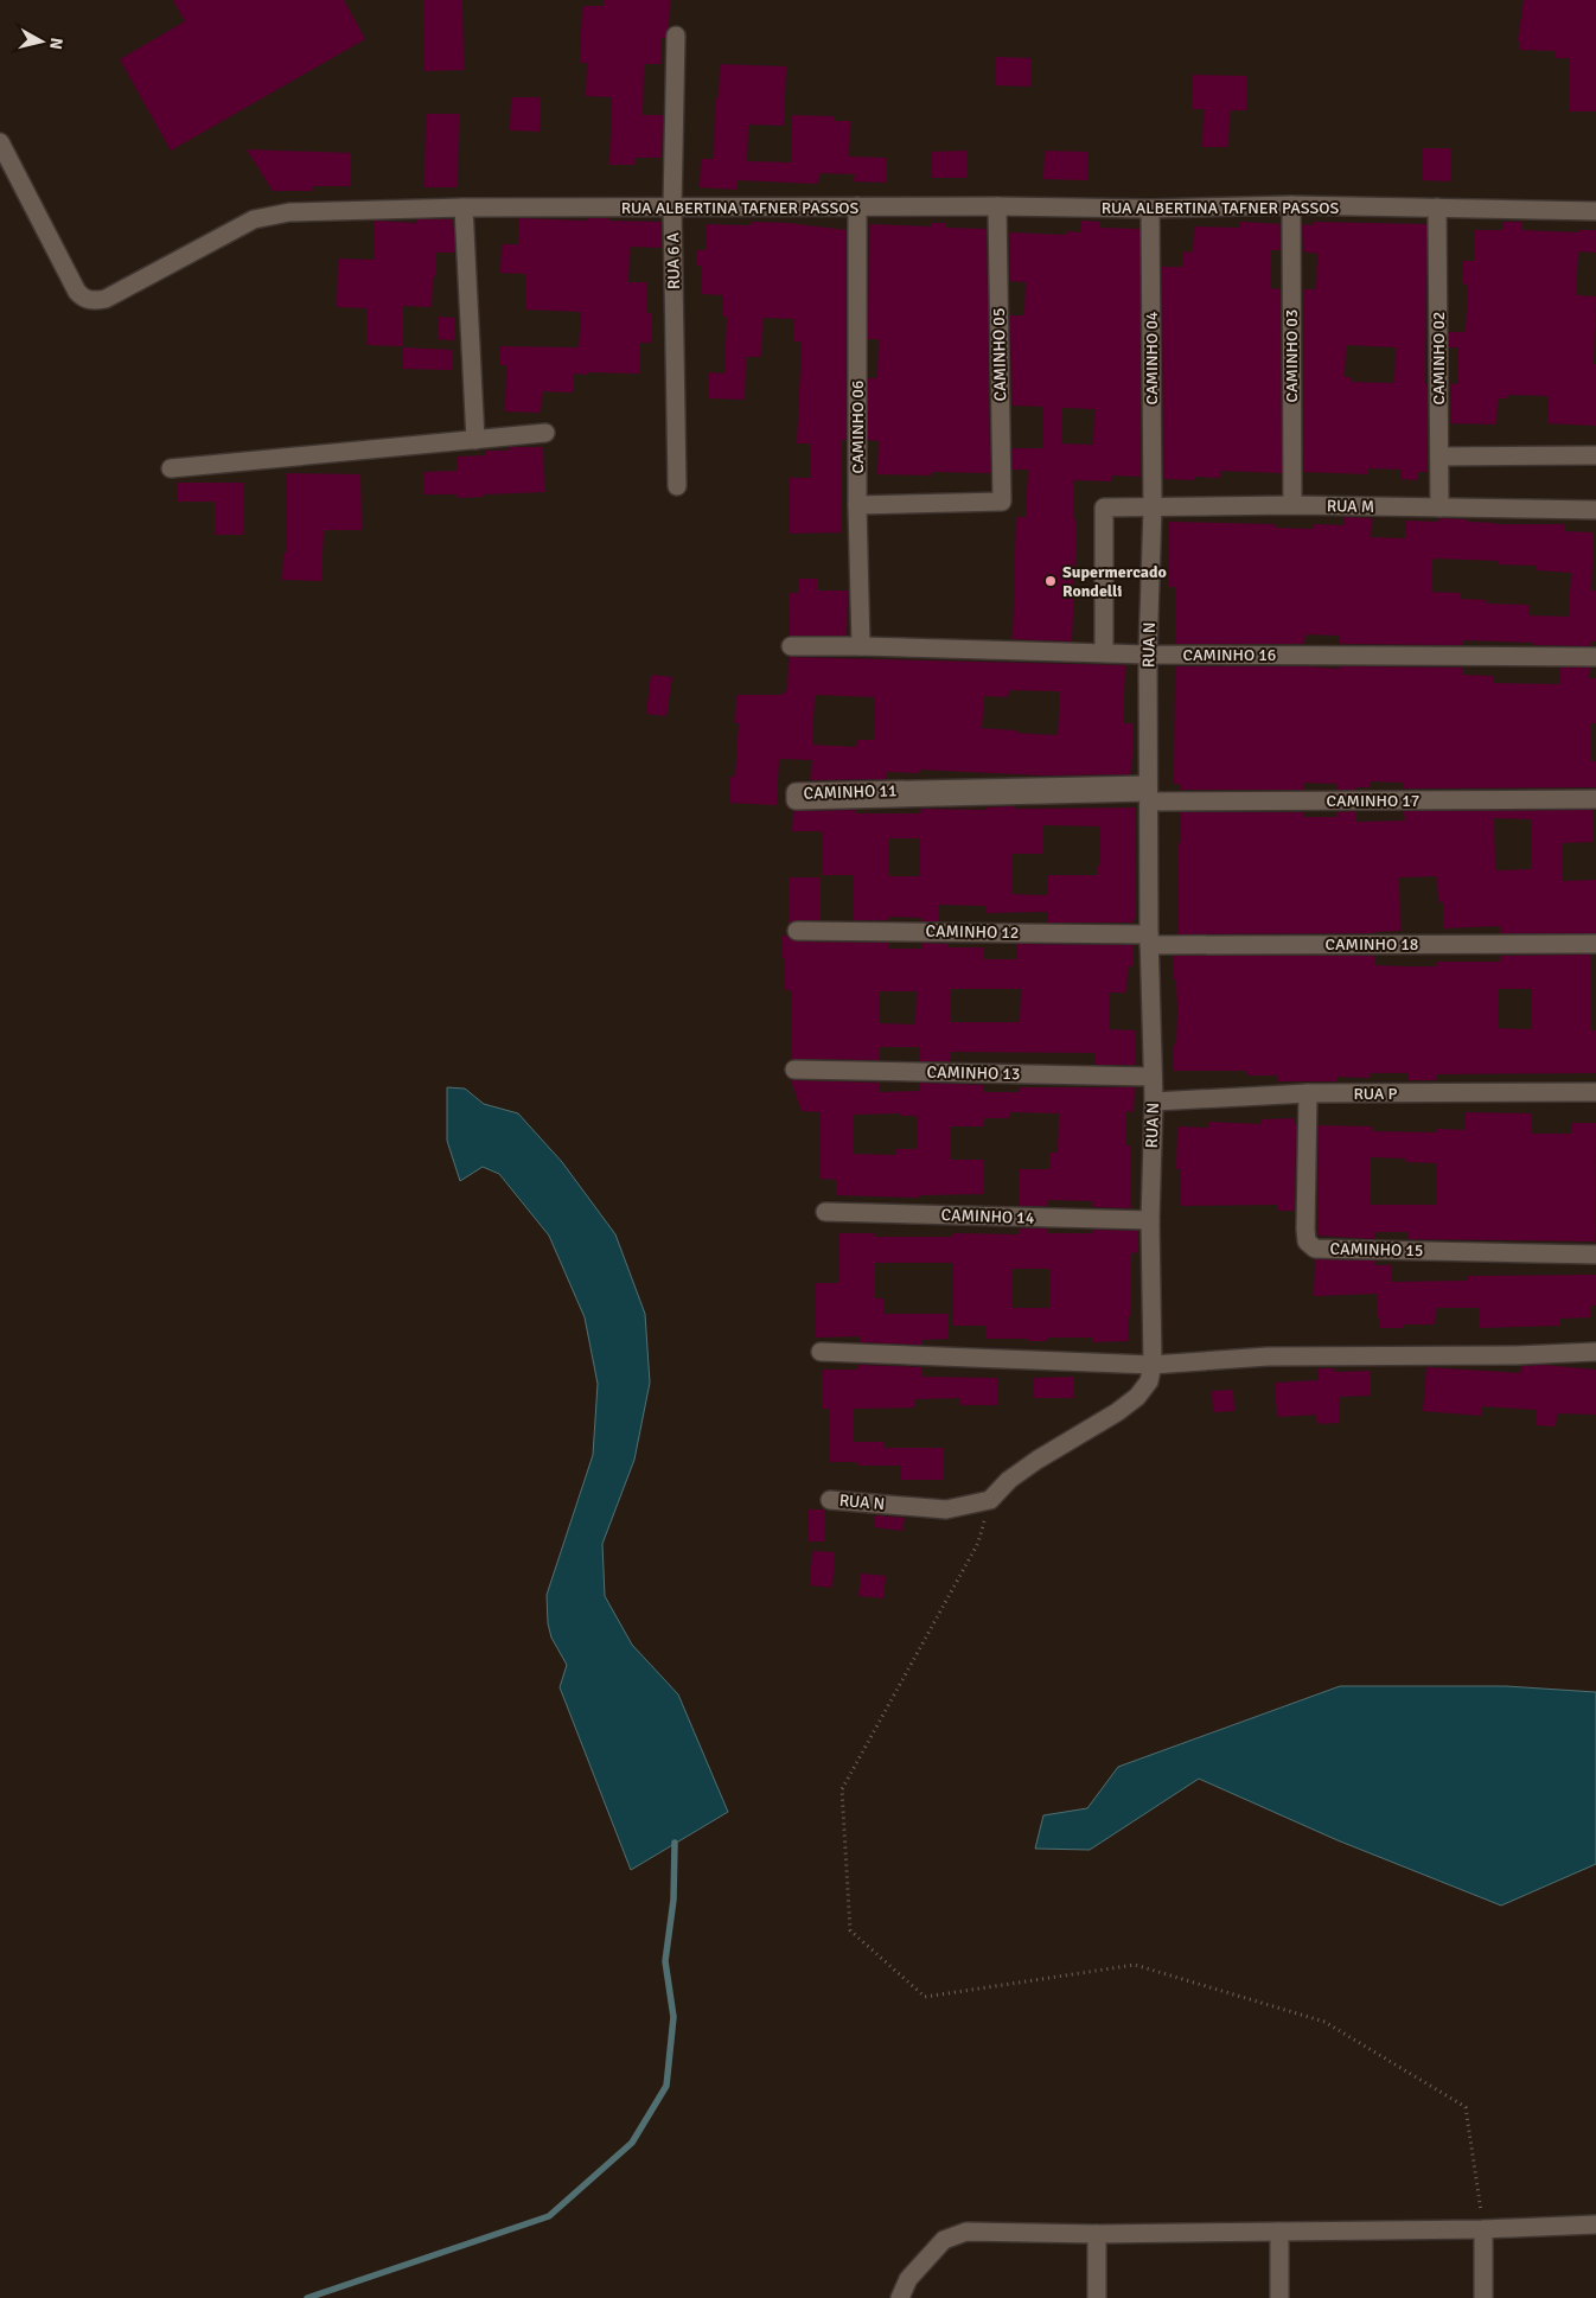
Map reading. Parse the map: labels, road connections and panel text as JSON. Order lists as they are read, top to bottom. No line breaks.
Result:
{"streets":{"street":["RUA ALBERTINA TAFNER PASSOS","RUA 6 A","CAMINHO 05","CAMINHO 03","CAMINHO 04","CAMINHO 02","CAMINHO 06","RUA M","RUA N","CAMINHO 16","CAMINHO 11","CAMINHO 17","CAMINHO 12","CAMINHO 18","CAMINHO 13","RUA P","CAMINHO 14","CAMINHO 15"]},"crossings":[["RUA ALBERTINA TAFNER PASSOS","RUA 6 A"],["RUA ALBERTINA TAFNER PASSOS","CAMINHO 05"],["RUA ALBERTINA TAFNER PASSOS","CAMINHO 03"],["RUA ALBERTINA TAFNER PASSOS","CAMINHO 04"],["RUA ALBERTINA TAFNER PASSOS","CAMINHO 02"],["RUA ALBERTINA TAFNER PASSOS","CAMINHO 06"],["CAMINHO 05","CAMINHO 06"],["CAMINHO 03","RUA M"],["CAMINHO 04","RUA M"],["CAMINHO 04","RUA N"],["CAMINHO 02","RUA M"],["CAMINHO 06","CAMINHO 16"],["RUA M","RUA N"],["RUA M","CAMINHO 16"],["RUA N","CAMINHO 16"],["RUA N","CAMINHO 11"],["RUA N","CAMINHO 17"],["RUA N","CAMINHO 12"],["RUA N","CAMINHO 18"],["RUA N","CAMINHO 13"],["RUA N","RUA P"],["RUA N","CAMINHO 14"],["CAMINHO 11","CAMINHO 17"],["CAMINHO 12","CAMINHO 18"],["RUA P","CAMINHO 15"]],"places":["Supermercado Rondelli"],"north":"right"}
